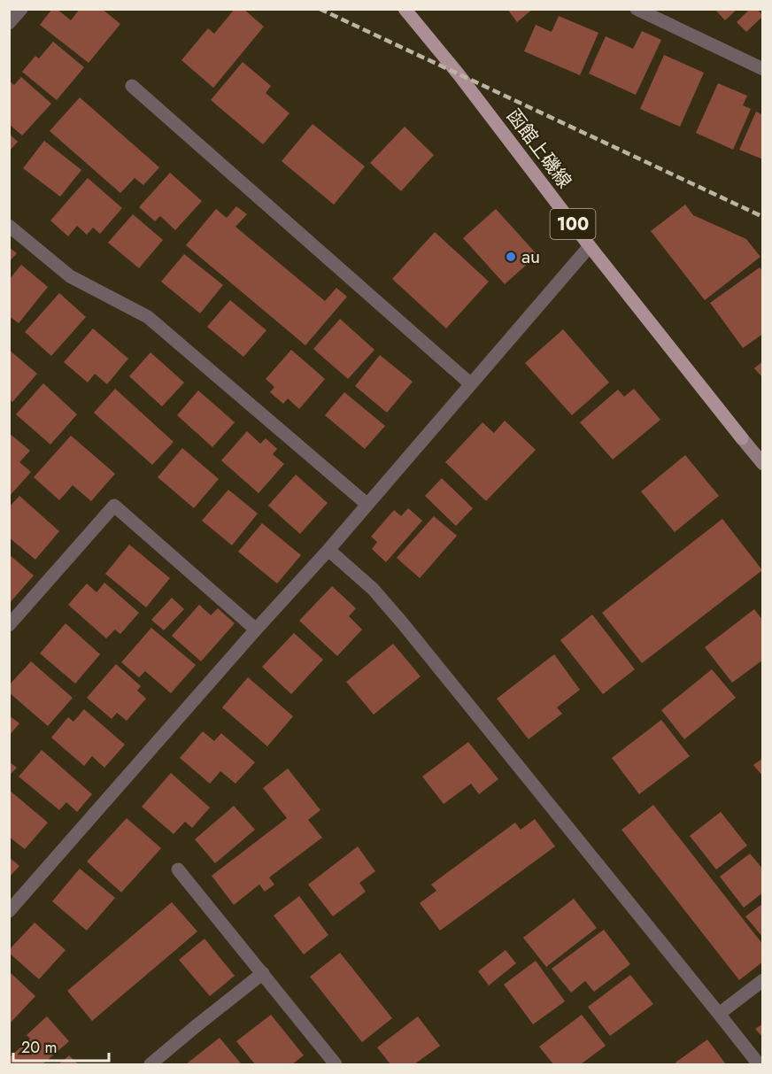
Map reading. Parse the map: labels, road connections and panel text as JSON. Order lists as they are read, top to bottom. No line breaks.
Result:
{"streets":{"main road":["函館上磯線","100"]},"places":["au"],"scale_bar":"20 m"}
